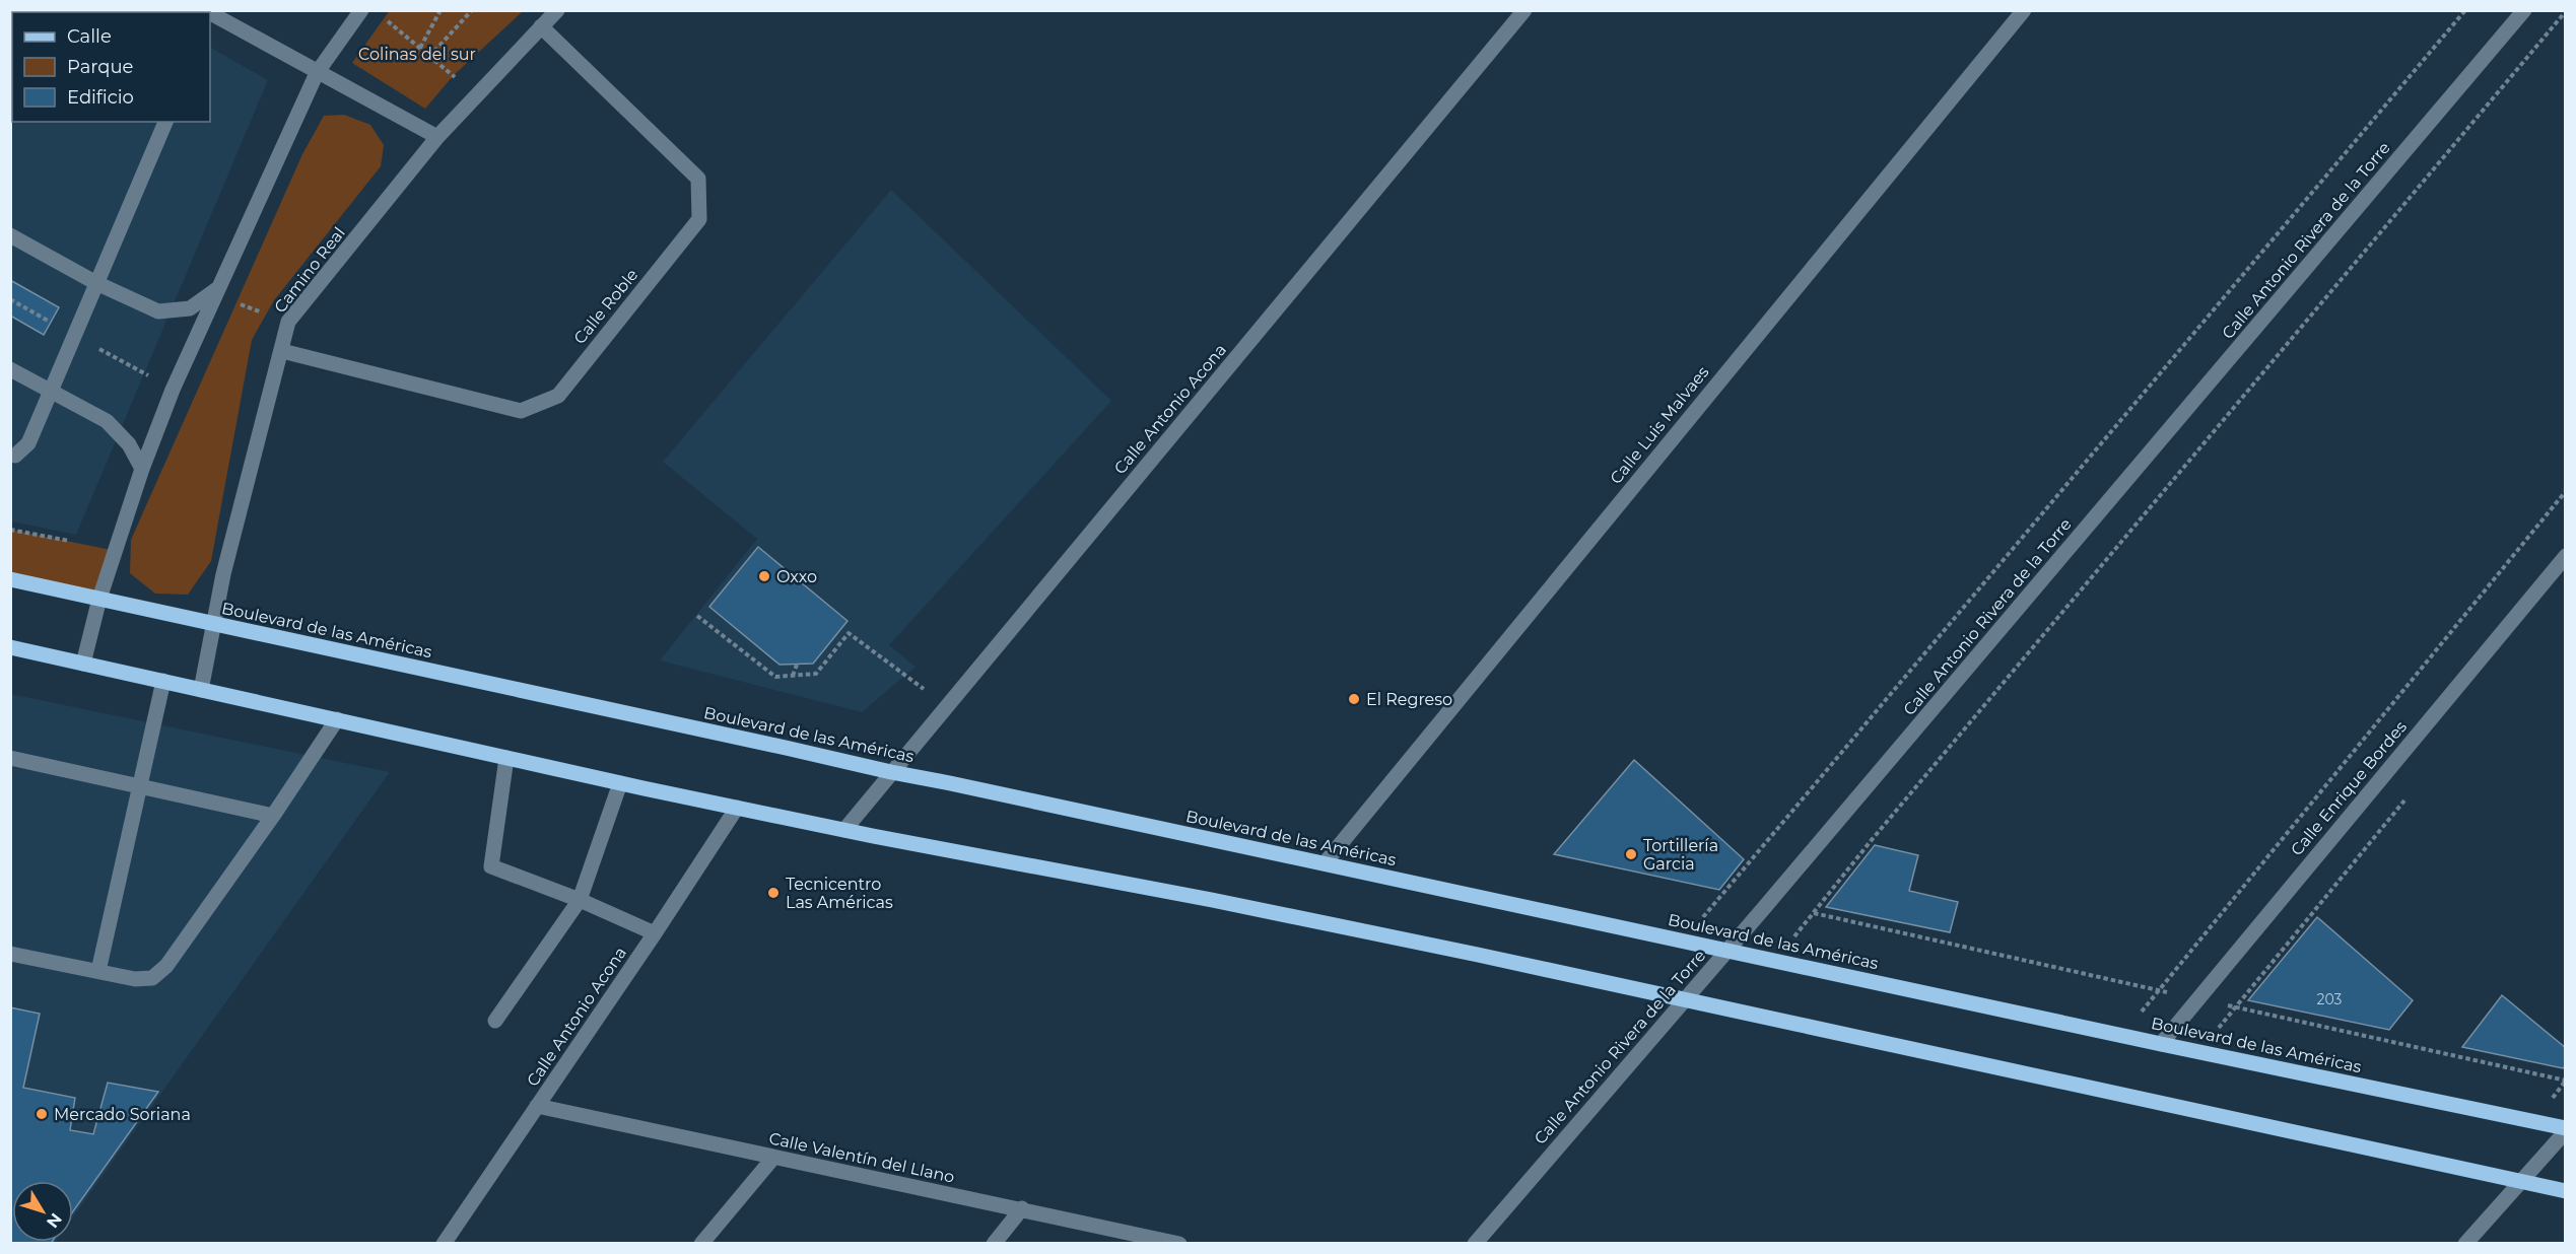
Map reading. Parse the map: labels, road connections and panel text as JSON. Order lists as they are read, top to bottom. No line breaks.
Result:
{"streets":{"main road":["Boulevard de las Américas"],"street":["Calle Antonio Rivera de la Torre","Camino Real","Calle Roble","Calle Antonio Acona","Calle Luis Malvaes","Calle Enrique Bordes","Calle Valentín del Llano"]},"crossings":[["Calle Antonio Rivera de la Torre","Boulevard de las Américas"],["Camino Real","Calle Roble"],["Camino Real","Boulevard de las Américas"],["Calle Antonio Acona","Boulevard de las Américas"],["Calle Antonio Acona","Calle Valentín del Llano"],["Calle Luis Malvaes","Boulevard de las Américas"],["Boulevard de las Américas","Calle Enrique Bordes"]],"parks":["Colinas del sur"],"places":["Oxxo","El Regreso","Tortillería Garcia","Tecnicentro Las Américas","Mercado Soriana"],"house_numbers":["203"],"legend":["Calle","Parque","Edificio"],"north":"bottom right"}
